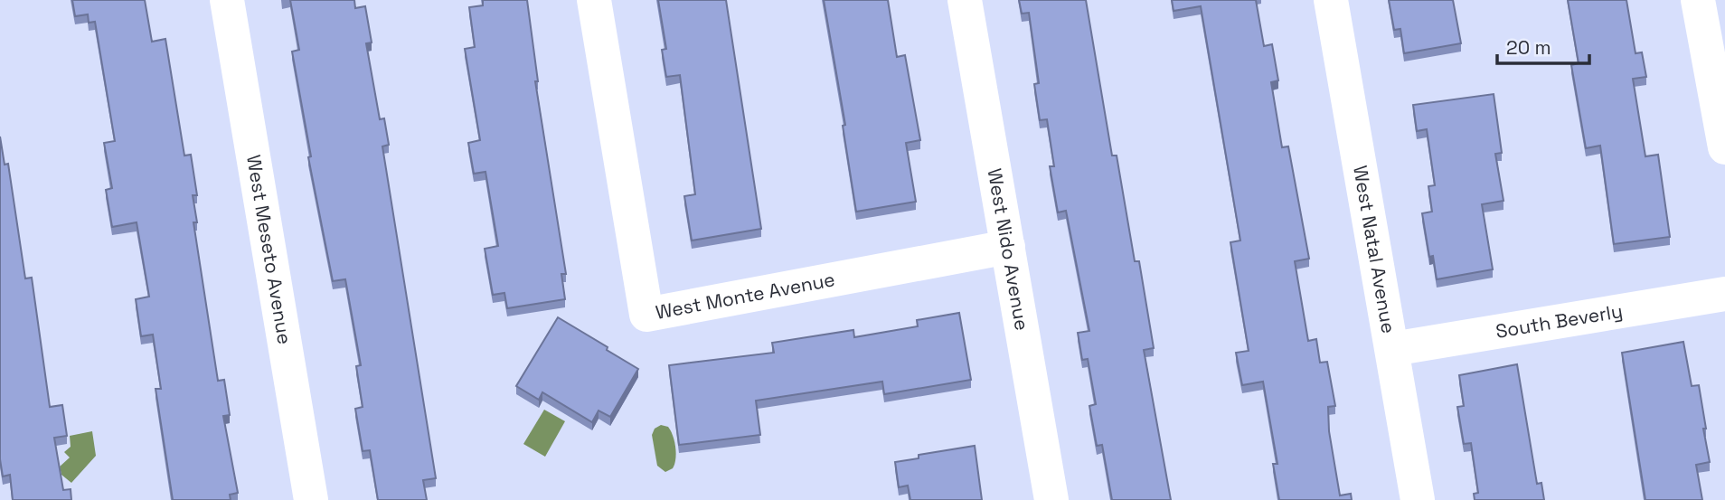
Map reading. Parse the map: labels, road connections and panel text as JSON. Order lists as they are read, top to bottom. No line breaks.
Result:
{"streets":{"street":["West Meseto Avenue","West Nido Avenue","West Natal Avenue","West Monte Avenue","South Beverly"]},"crossings":[["West Nido Avenue","West Monte Avenue"],["West Natal Avenue","South Beverly"]],"scale_bar":"20 m"}
